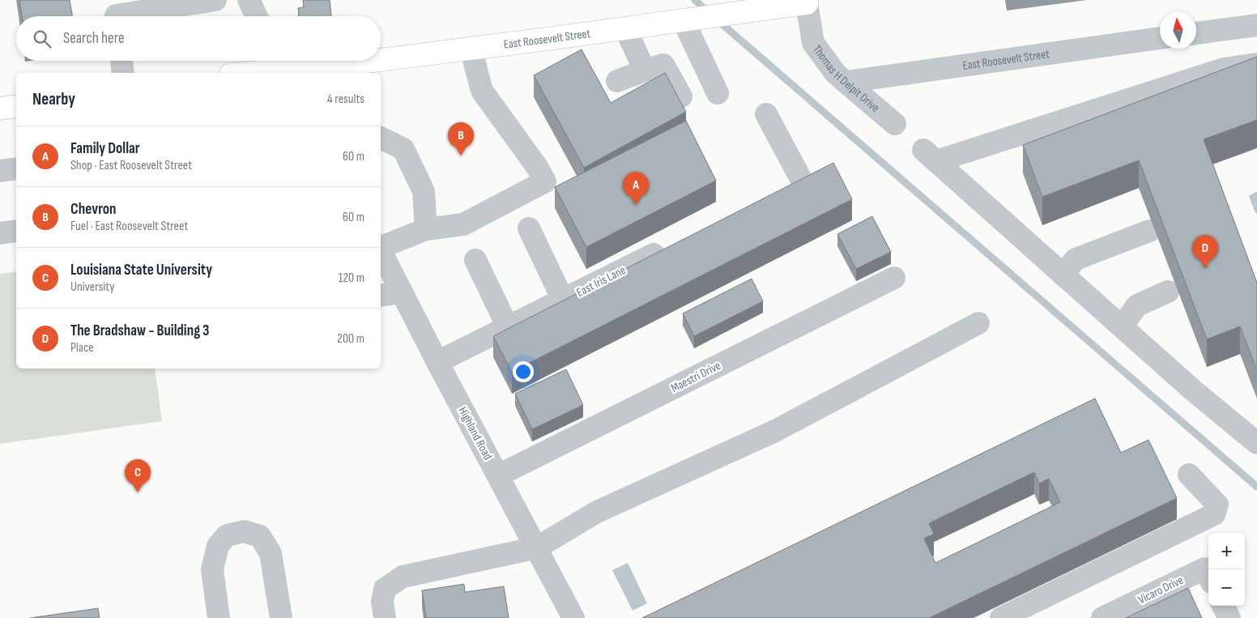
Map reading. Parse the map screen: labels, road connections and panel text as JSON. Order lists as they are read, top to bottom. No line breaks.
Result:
{"streets":{"main road":["East Roosevelt Street"],"street":["Thomas H Delpit Drive","East Iris Lane","Maestri Drive","Highland Road","Vicaro Drive"]},"crossings":[["East Roosevelt Street","Thomas H Delpit Drive"],["East Iris Lane","Highland Road"],["Maestri Drive","Highland Road"]],"north":"top","page":{"search":"Search here","heading":["Nearby","4 results"],"pins":["B","A","D","C"],"list":[{"mark":"A","name":"Family Dollar","note":"Shop · East Roosevelt Street","value":"60 m"},{"mark":"B","name":"Chevron","note":"Fuel · East Roosevelt Street","value":"60 m"},{"mark":"C","name":"Louisiana State University","note":"University","value":"120 m"},{"mark":"D","name":"The Bradshaw - Building 3","note":"Place","value":"200 m"}],"map_buttons":["+","−"]}}
